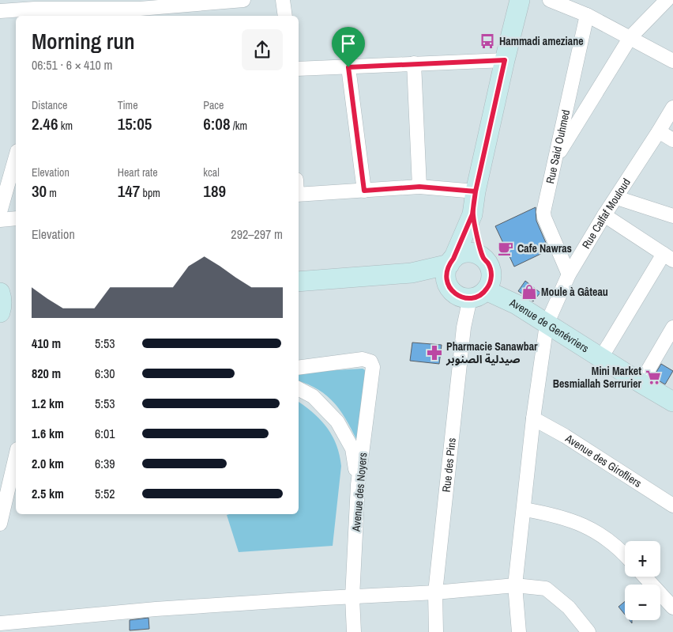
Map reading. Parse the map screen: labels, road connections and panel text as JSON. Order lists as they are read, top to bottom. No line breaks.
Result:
{"streets":{"street":["Rue Said Ouhmed","Rue Calfaf Mouloud","Avenue de Genévriers","Avenue des Girofliers","Rue des Pins","Avenue des Noyers"]},"crossings":[["Rue Said Ouhmed","Rue Calfaf Mouloud"],["Rue Calfaf Mouloud","Avenue de Genévriers"],["Rue Calfaf Mouloud","Avenue des Girofliers"],["Avenue de Genévriers","Rue des Pins"]],"places":{"bus stop":["Hammadi ameziane"],"cafe":["Cafe Nawras"],"shop":["Moule à Gâteau"],"pharmacy":["Pharmacie Sanawbar صيدلية الصنوبر"],"supermarket":["Mini Market Besmiallah Serrurier"]},"page":{"heading":["Morning run","06:51 · 6 × 410 m"],"stats":[["Distance","2.46 km"],["Time","15:05"],["Pace","6:08 /km"],["Elevation","30 m"],["Heart rate","147 bpm"],["kcal","189"]],"chart":["Elevation","292–297 m"],"list":[{"name":"410 m","note":"5:53"},{"name":"820 m","note":"6:30"},{"name":"1.2 km","note":"5:53"},{"name":"1.6 km","note":"6:01"},{"name":"2.0 km","note":"6:39"},{"name":"2.5 km","note":"5:52"}],"map_buttons":["+","−"]}}
